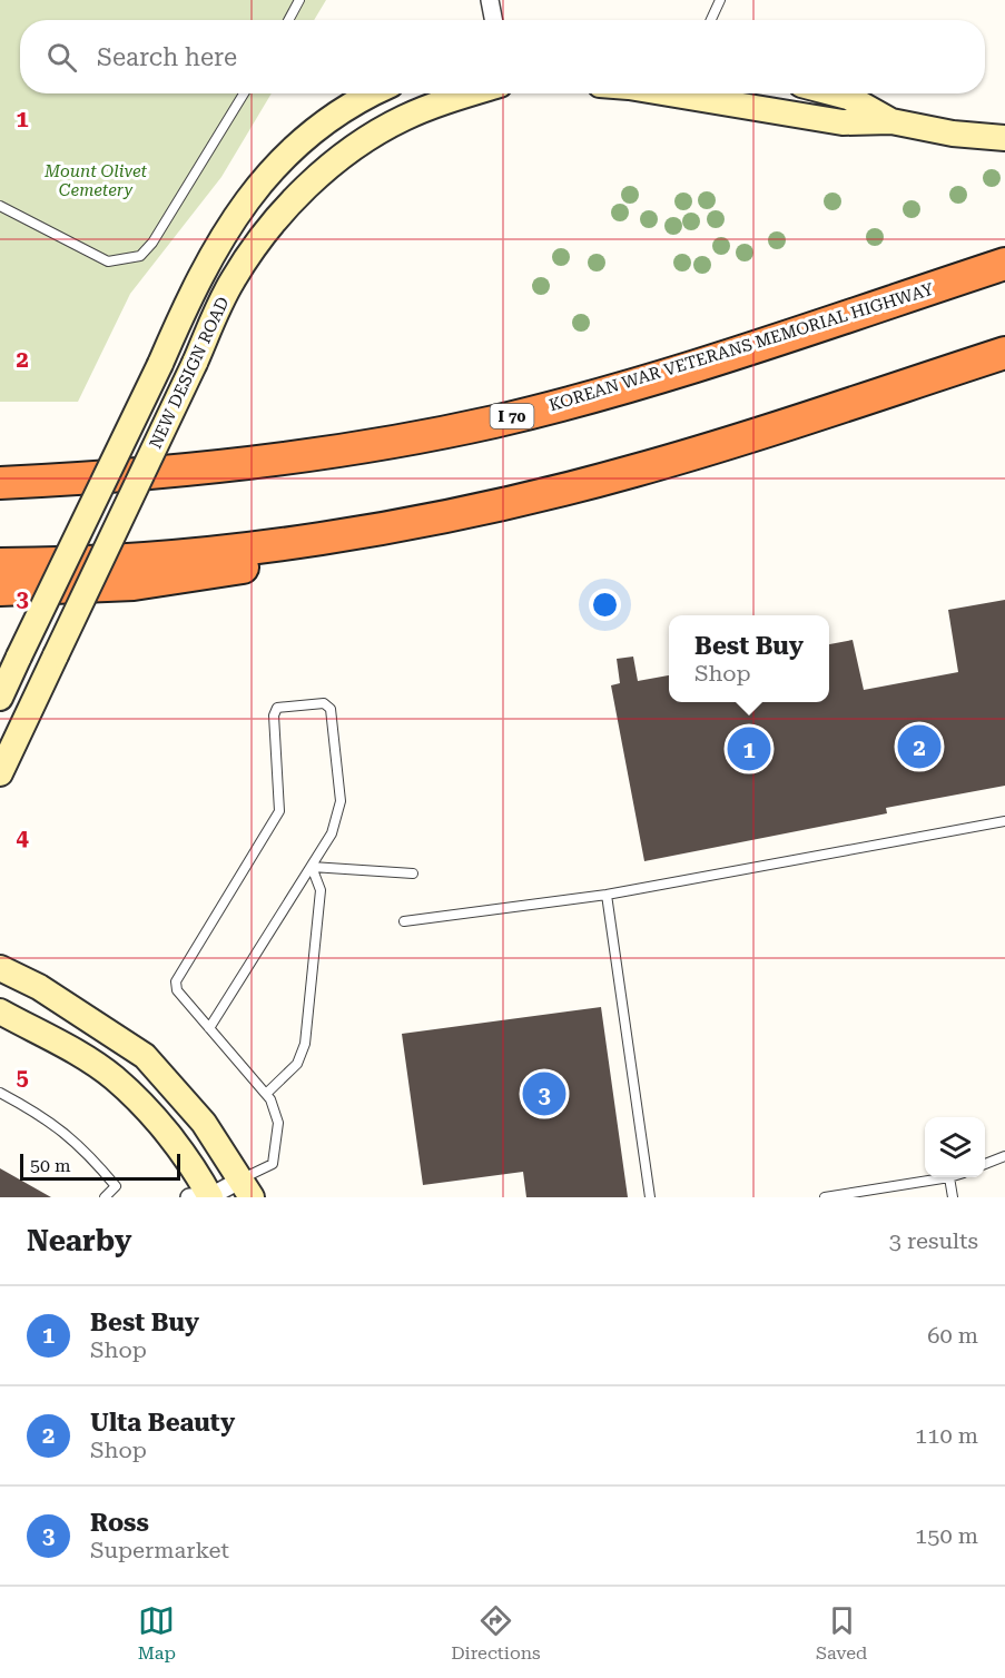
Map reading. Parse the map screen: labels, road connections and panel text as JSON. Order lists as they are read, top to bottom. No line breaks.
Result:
{"streets":{"highway":["KOREAN WAR VETERANS MEMORIAL HIGHWAY","I 70"],"main road":["NEW DESIGN ROAD"]},"parks":["Mount Olivet Cemetery"],"scale_bar":"50 m","page":{"search":"Search here","popup":["Best Buy","Shop"],"pins":["2","1","3"],"scale":"50 m","heading":["Nearby","3 results"],"list":[{"mark":"1","name":"Best Buy","note":"Shop","value":"60 m"},{"mark":"2","name":"Ulta Beauty","note":"Shop","value":"110 m"},{"mark":"3","name":"Ross","note":"Supermarket","value":"150 m"}],"nav":["Map","Directions","Saved"]},"grid":{"rows":["1","2","3","4","5"]}}
